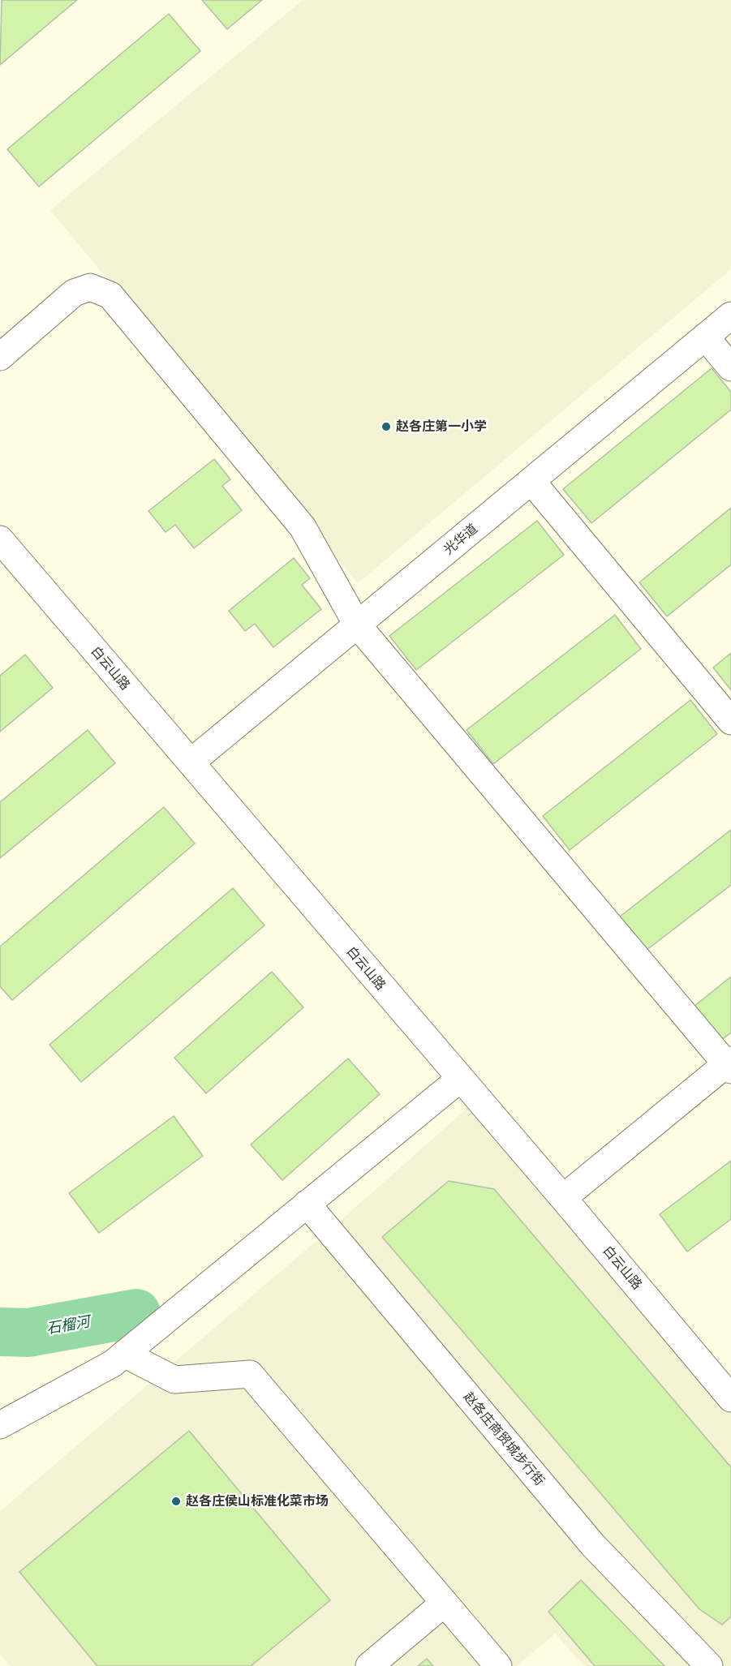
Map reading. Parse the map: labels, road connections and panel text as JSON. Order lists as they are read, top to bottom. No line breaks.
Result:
{"streets":{"street":["光华道","白云山路","赵各庄商贸城步行街"]},"crossings":[["光华道","白云山路"]],"water":["石榴河"],"places":["赵各庄第一小学","赵各庄侯山标准化菜市场"]}
